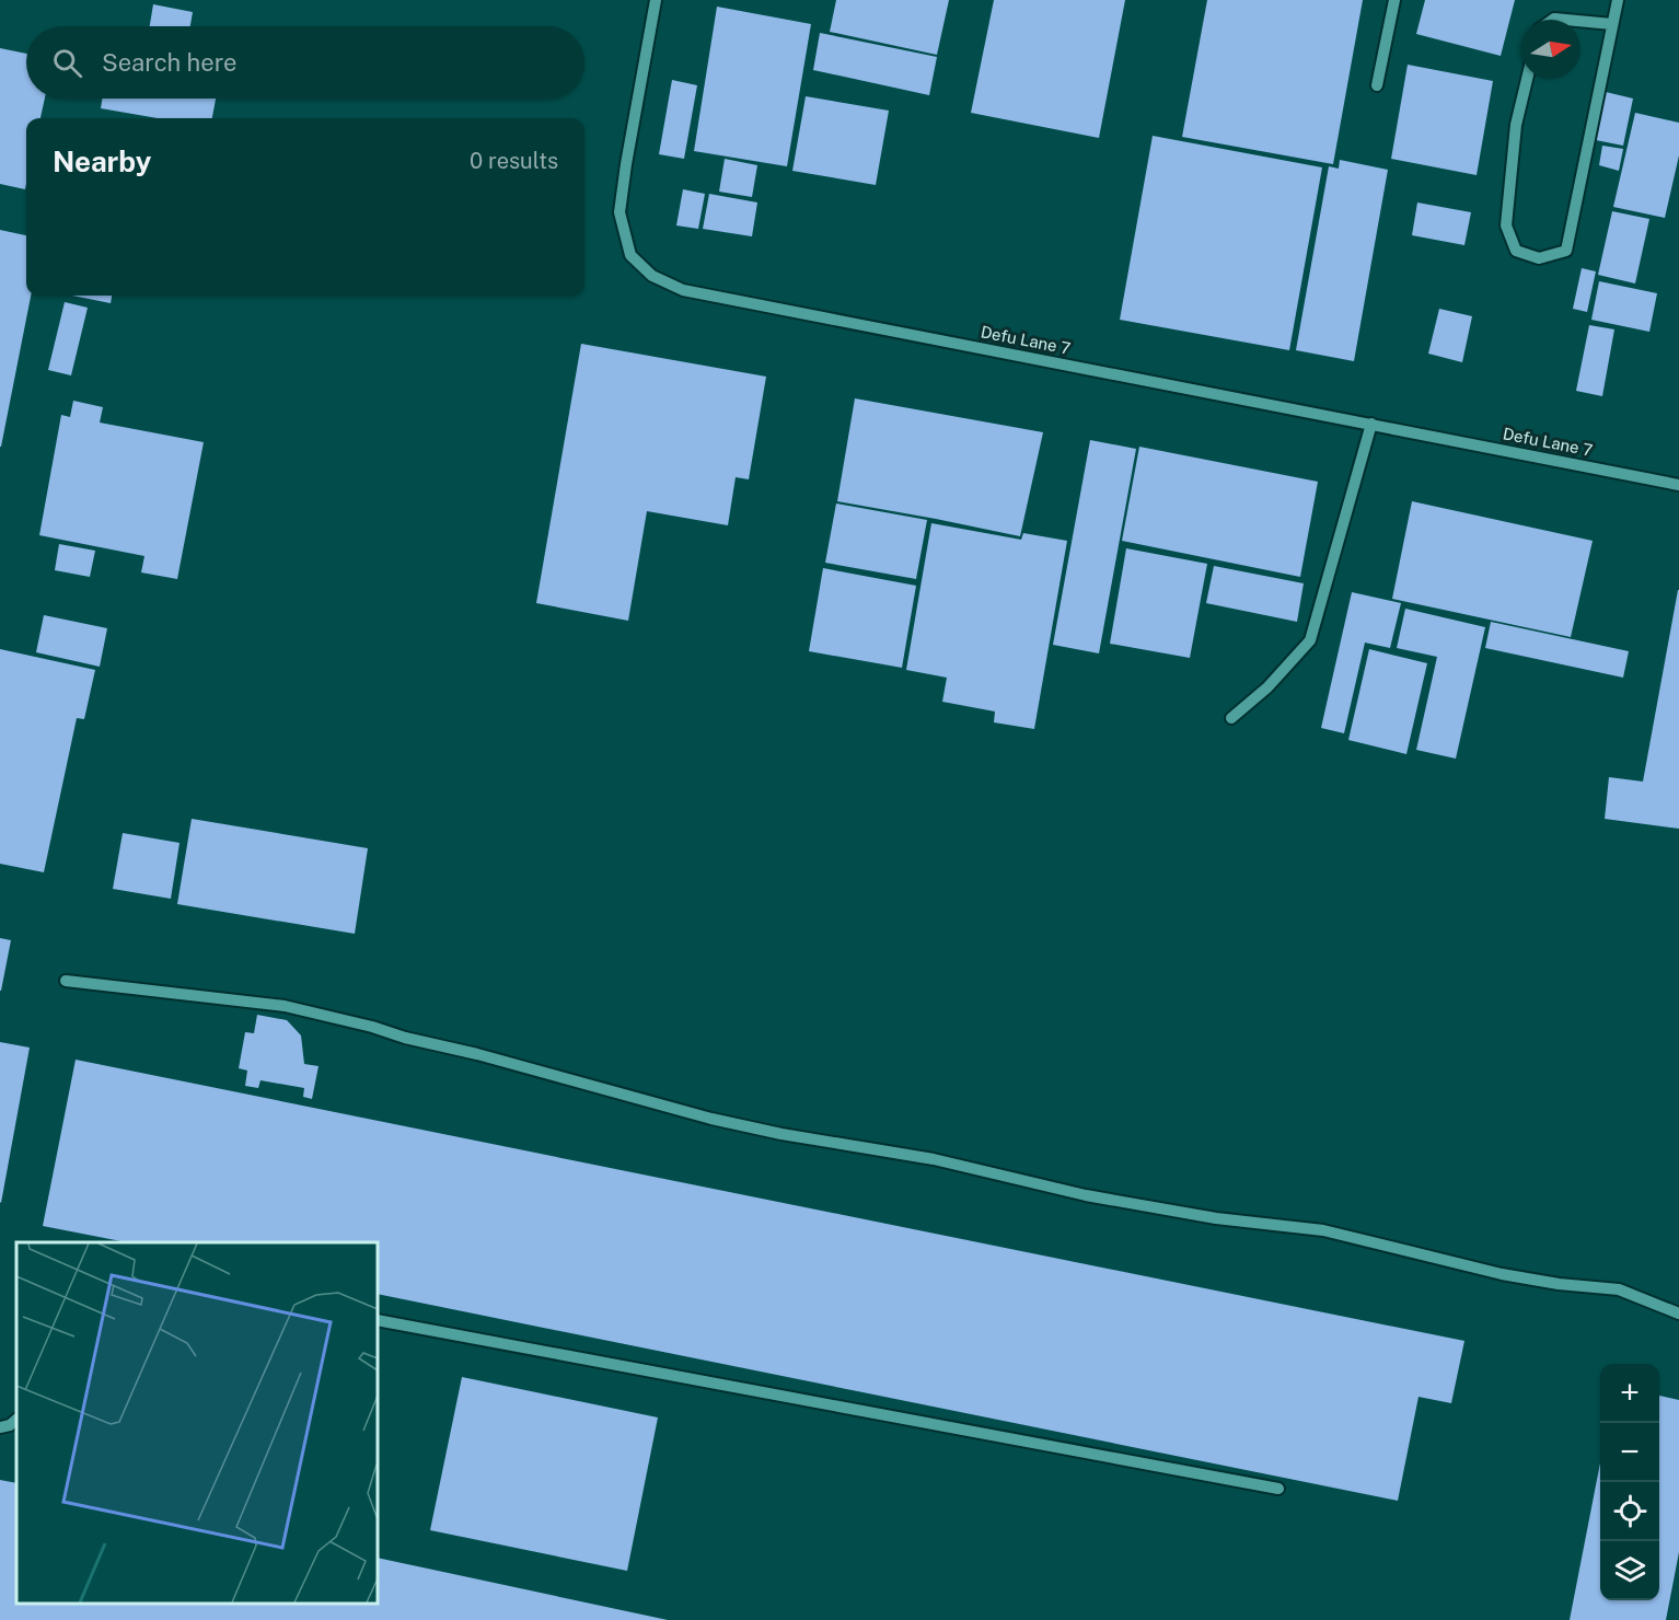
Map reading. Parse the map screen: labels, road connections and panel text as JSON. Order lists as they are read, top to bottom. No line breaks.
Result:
{"streets":{"street":["Defu Lane 7"]},"north":"right","page":{"search":"Search here","heading":["Nearby","0 results"],"map_buttons":["+","−"]}}
